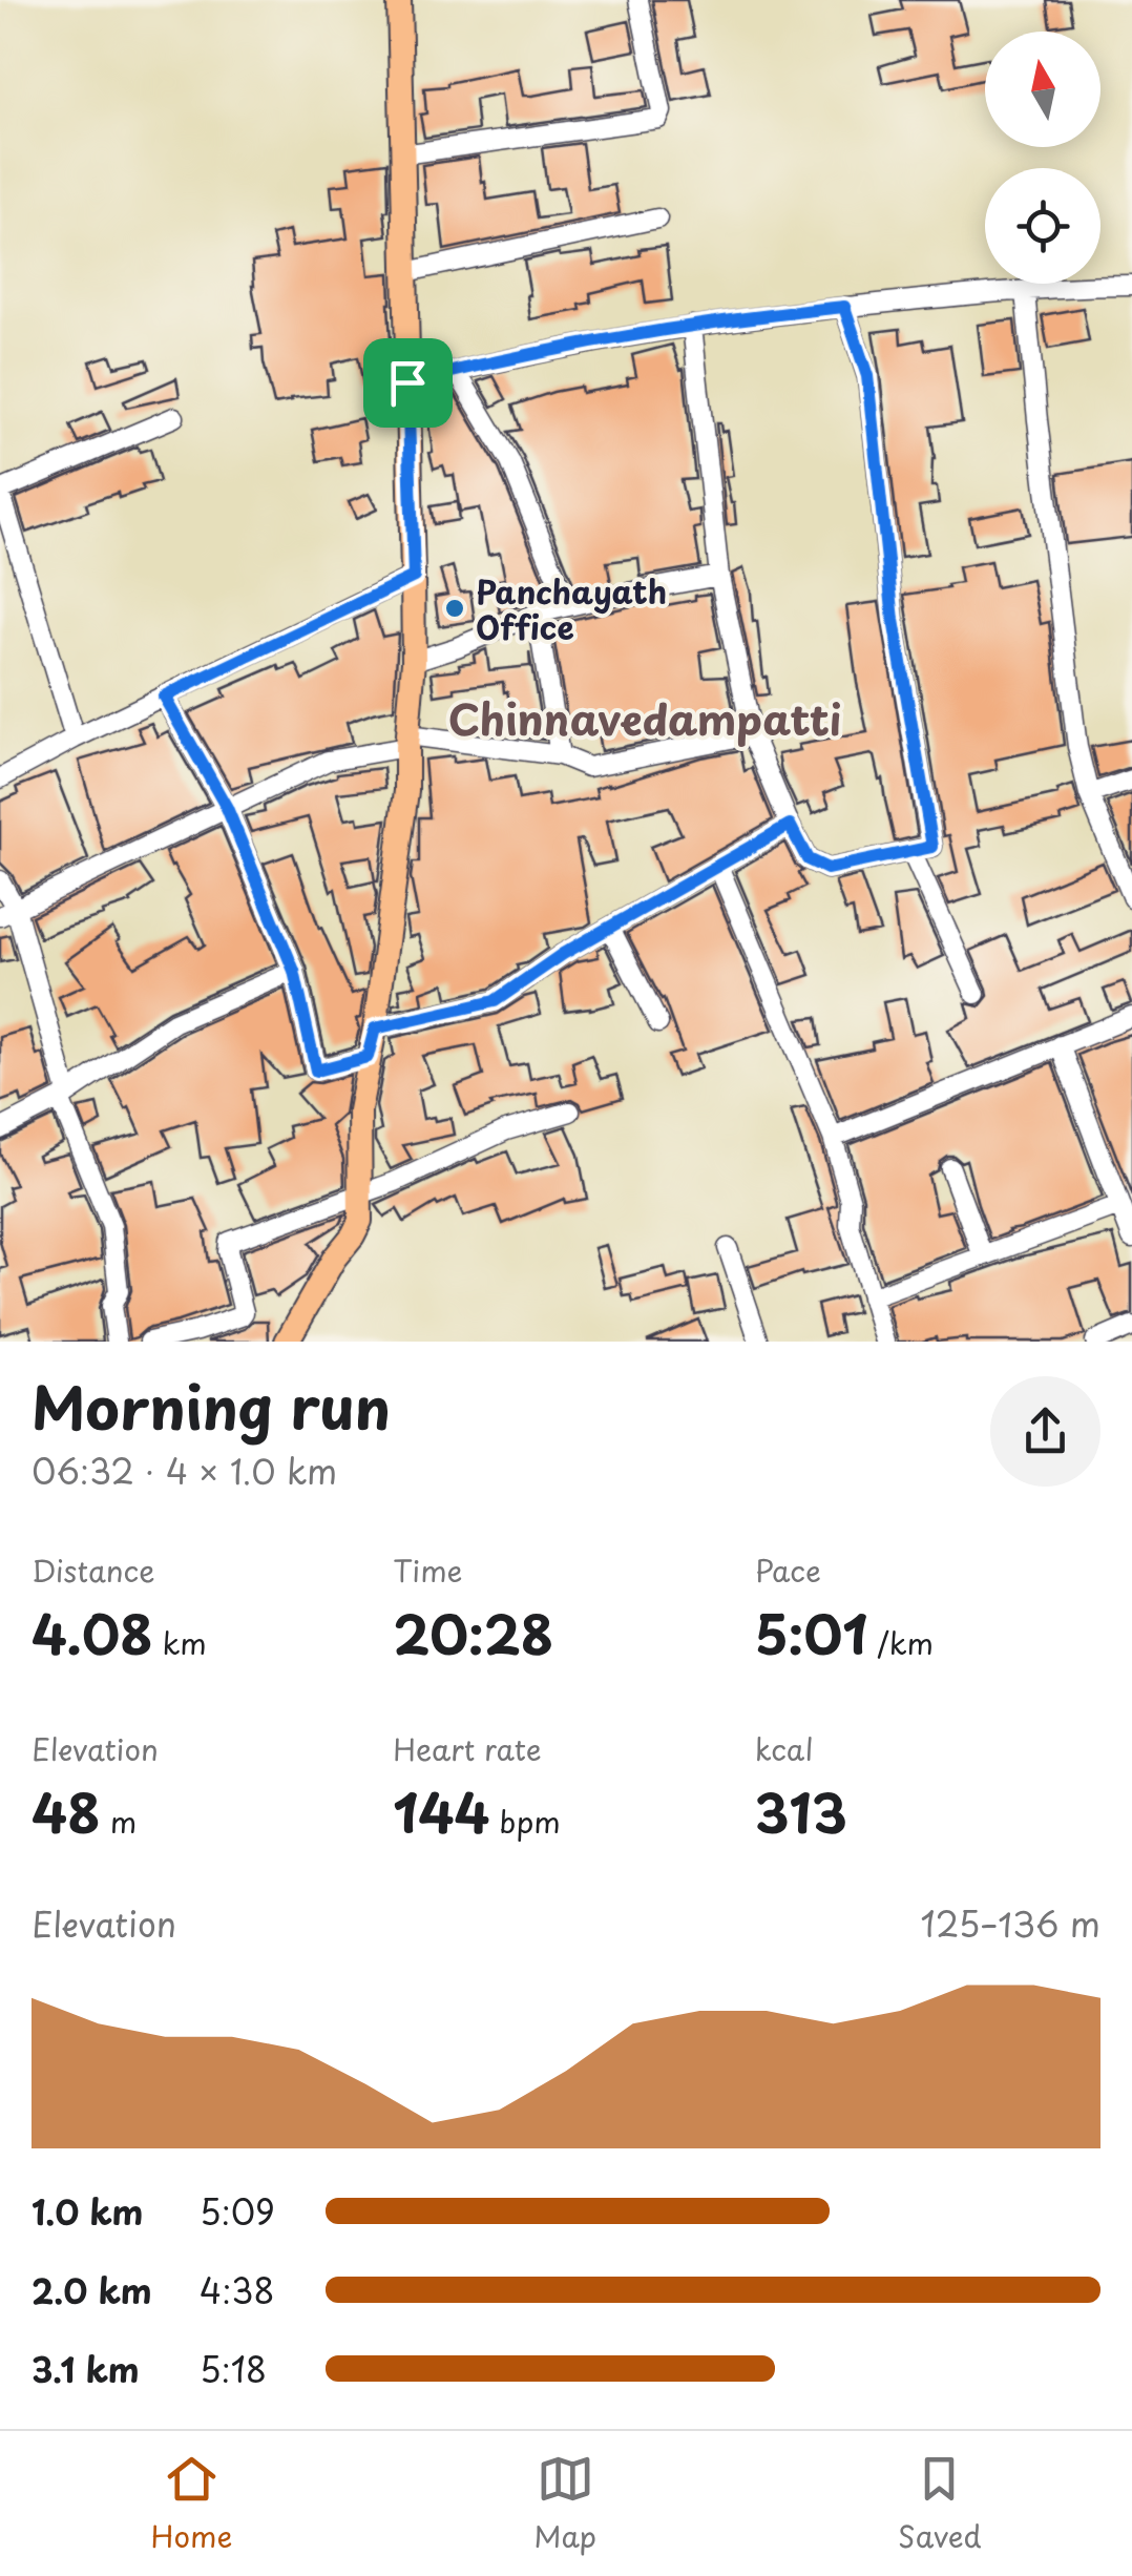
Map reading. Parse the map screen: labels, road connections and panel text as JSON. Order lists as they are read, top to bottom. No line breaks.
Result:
{"districts":["Chinnavedampatti"],"places":["Panchayath Office"],"north":"top","page":{"heading":["Morning run","06:32 · 4 × 1.0 km"],"stats":[["Distance","4.08 km"],["Time","20:28"],["Pace","5:01 /km"],["Elevation","48 m"],["Heart rate","144 bpm"],["kcal","313"]],"chart":["Elevation","125–136 m"],"list":[{"name":"1.0 km","note":"5:09"},{"name":"2.0 km","note":"4:38"},{"name":"3.1 km","note":"5:18"}],"tabs":["Home","Map","Saved"]}}
